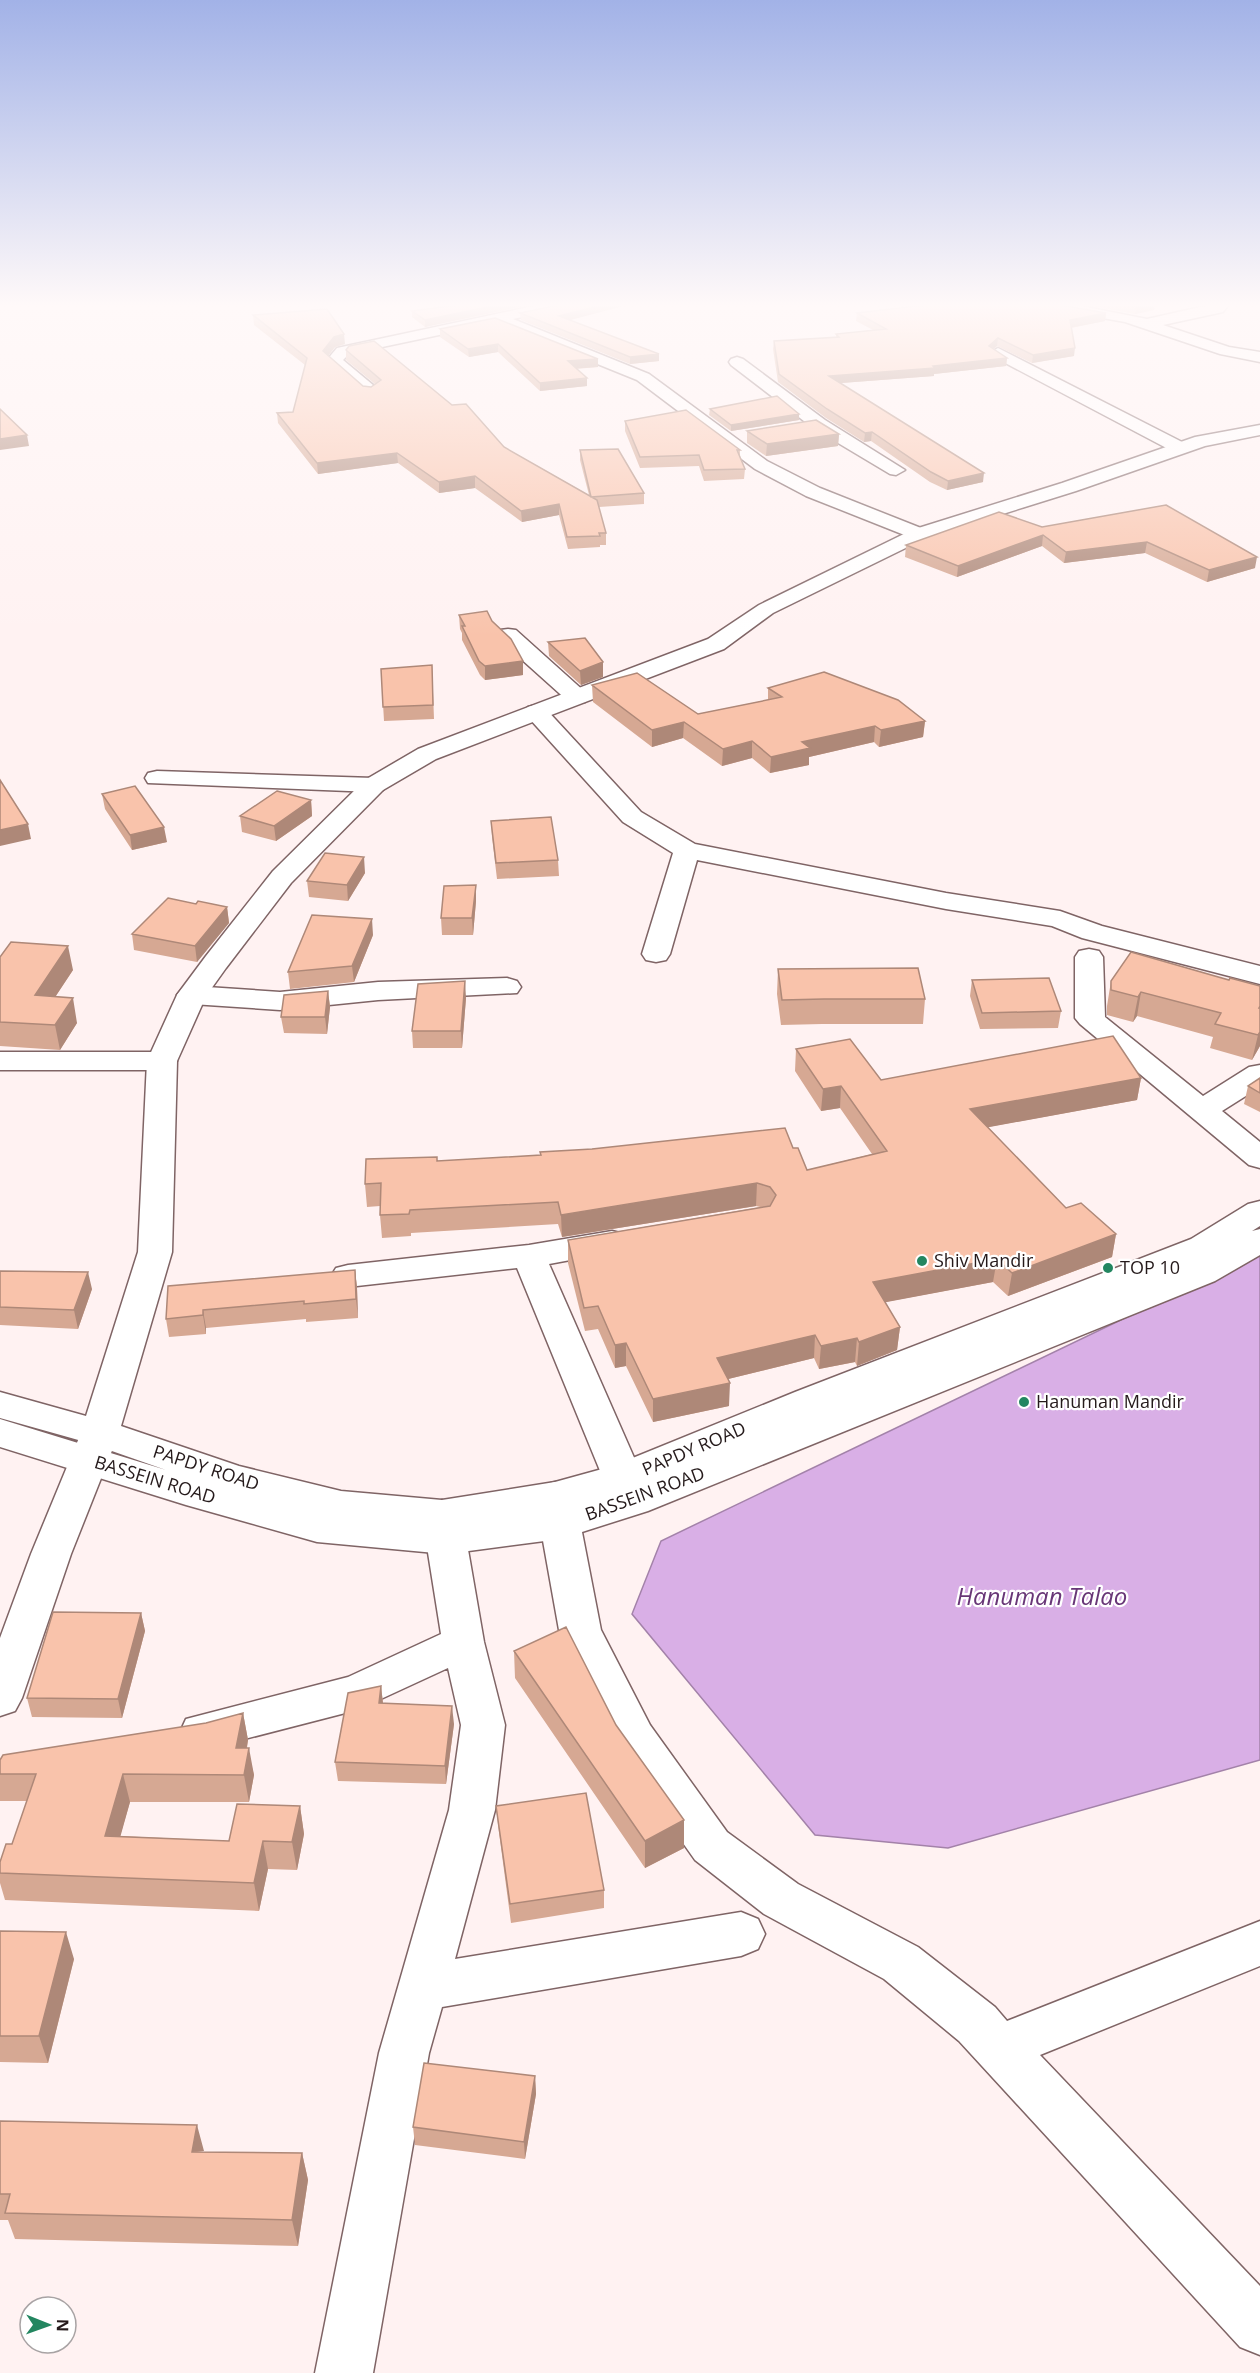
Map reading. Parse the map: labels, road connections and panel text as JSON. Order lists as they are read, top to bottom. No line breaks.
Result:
{"streets":{"street":["PAPDY ROAD","BASSEIN ROAD"]},"crossings":[["PAPDY ROAD","BASSEIN ROAD"]],"water":["Hanuman Talao"],"places":["Shiv Mandir","TOP 10","Hanuman Mandir"],"north":"right"}
